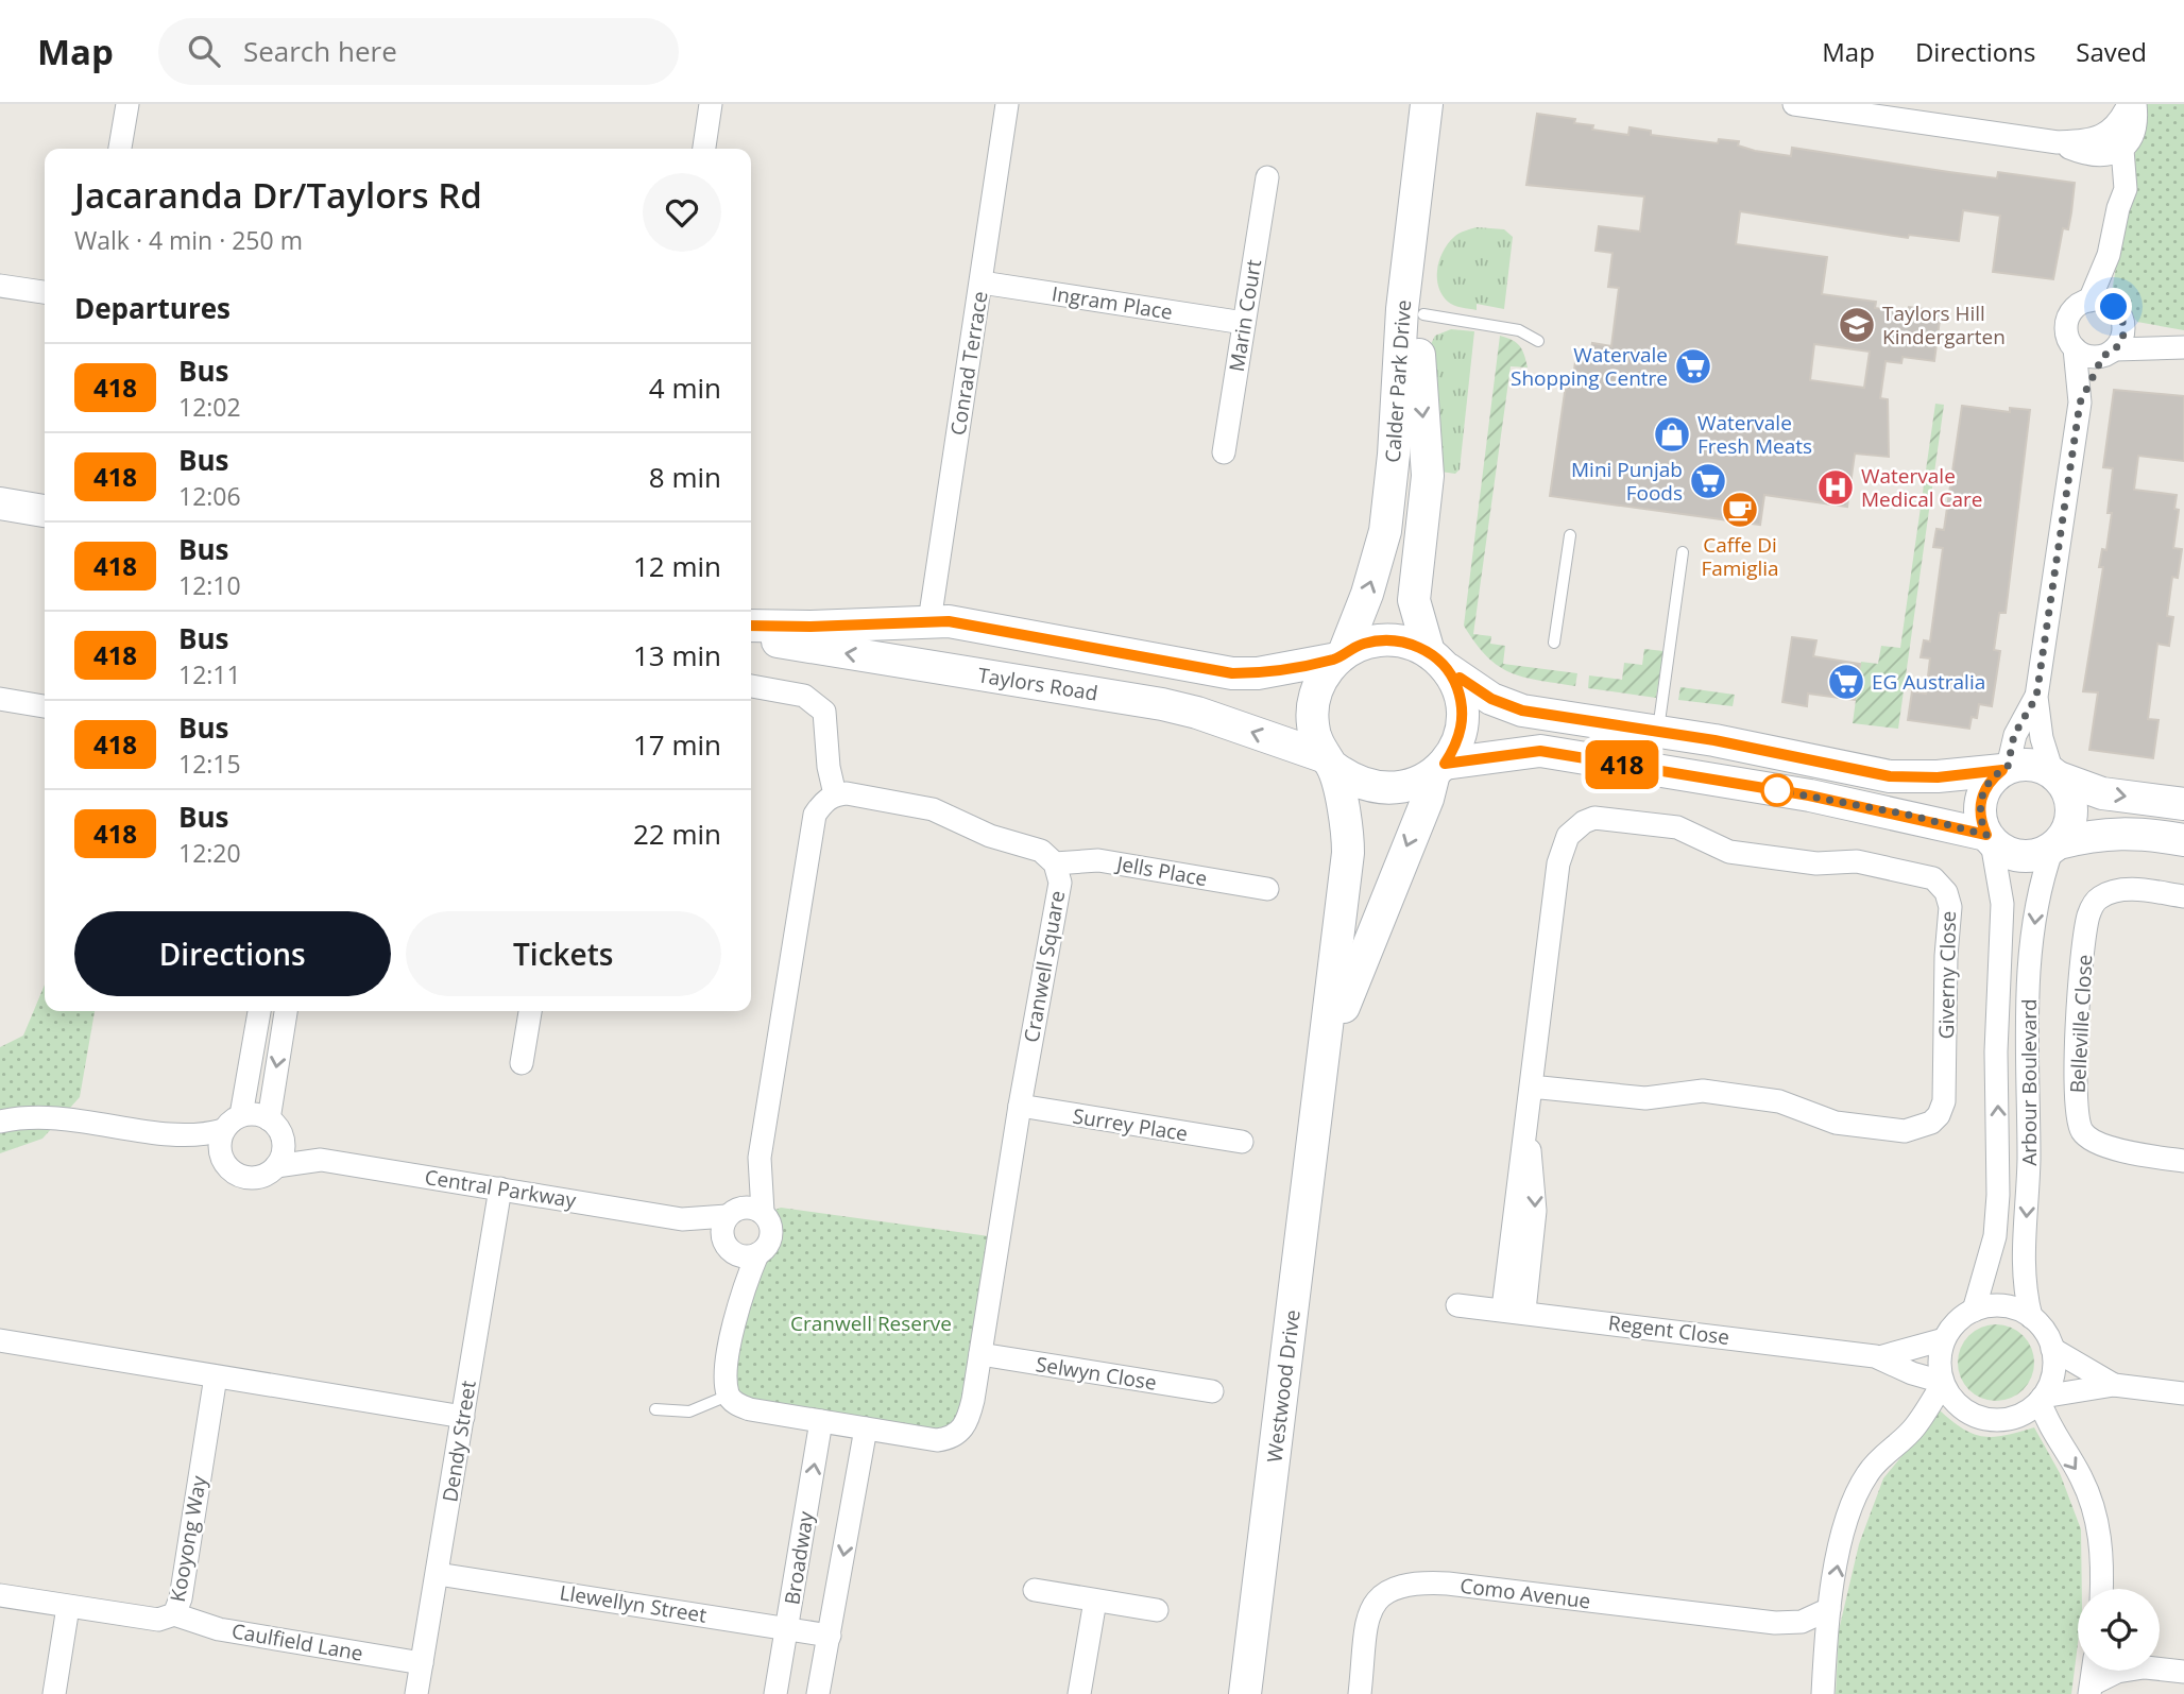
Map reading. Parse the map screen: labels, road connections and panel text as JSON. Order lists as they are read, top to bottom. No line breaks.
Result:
{"streets":{"main road":["Calder Park Drive","Taylors Road","Westwood Drive"],"street":["Ingram Place","Marin Court","Conrad Terrace","Jells Place","Cranwell Square","Giverny Close","Belleville Close","Arbour Boulevard","Surrey Place","Central Parkway","Regent Close","Selwyn Close","Dendy Street","Kooyong Way","Broadway","Como Avenue","Llewellyn Street","Caulfield Lane"]},"crossings":[["Ingram Place","Marin Court"],["Ingram Place","Conrad Terrace"],["Calder Park Drive","Taylors Road"],["Calder Park Drive","Westwood Drive"],["Taylors Road","Westwood Drive"],["Jells Place","Cranwell Square"],["Cranwell Square","Surrey Place"],["Cranwell Square","Selwyn Close"],["Cranwell Square","Broadway"],["Giverny Close","Regent Close"],["Arbour Boulevard","Regent Close"],["Central Parkway","Dendy Street"],["Dendy Street","Llewellyn Street"],["Dendy Street","Caulfield Lane"],["Kooyong Way","Caulfield Lane"],["Broadway","Llewellyn Street"]],"parks":["Cranwell Reserve"],"places":{"school or university":["Taylors Hill Kindergarten"],"supermarket":["Watervale Shopping Centre","Mini Punjab Foods","EG Australia"],"shop":["Watervale Fresh Meats"],"hospital":["Watervale Medical Care"],"cafe":["Caffe Di Famiglia"]},"lines":["bus line 418"],"page":{"header":"Map","search":"Search here","nav":["Map","Directions","Saved"],"on_map":"418","heading":[["Jacaranda Dr/Taylors Rd","Walk · 4 min · 250 m"],"Departures"],"list":[{"mark":"418","name":"Bus","note":"12:02","value":"4 min"},{"mark":"418","name":"Bus","note":"12:06","value":"8 min"},{"mark":"418","name":"Bus","note":"12:10","value":"12 min"},{"mark":"418","name":"Bus","note":"12:11","value":"13 min"},{"mark":"418","name":"Bus","note":"12:15","value":"17 min"},{"mark":"418","name":"Bus","note":"12:20","value":"22 min"}],"buttons":["Directions","Tickets"]}}
